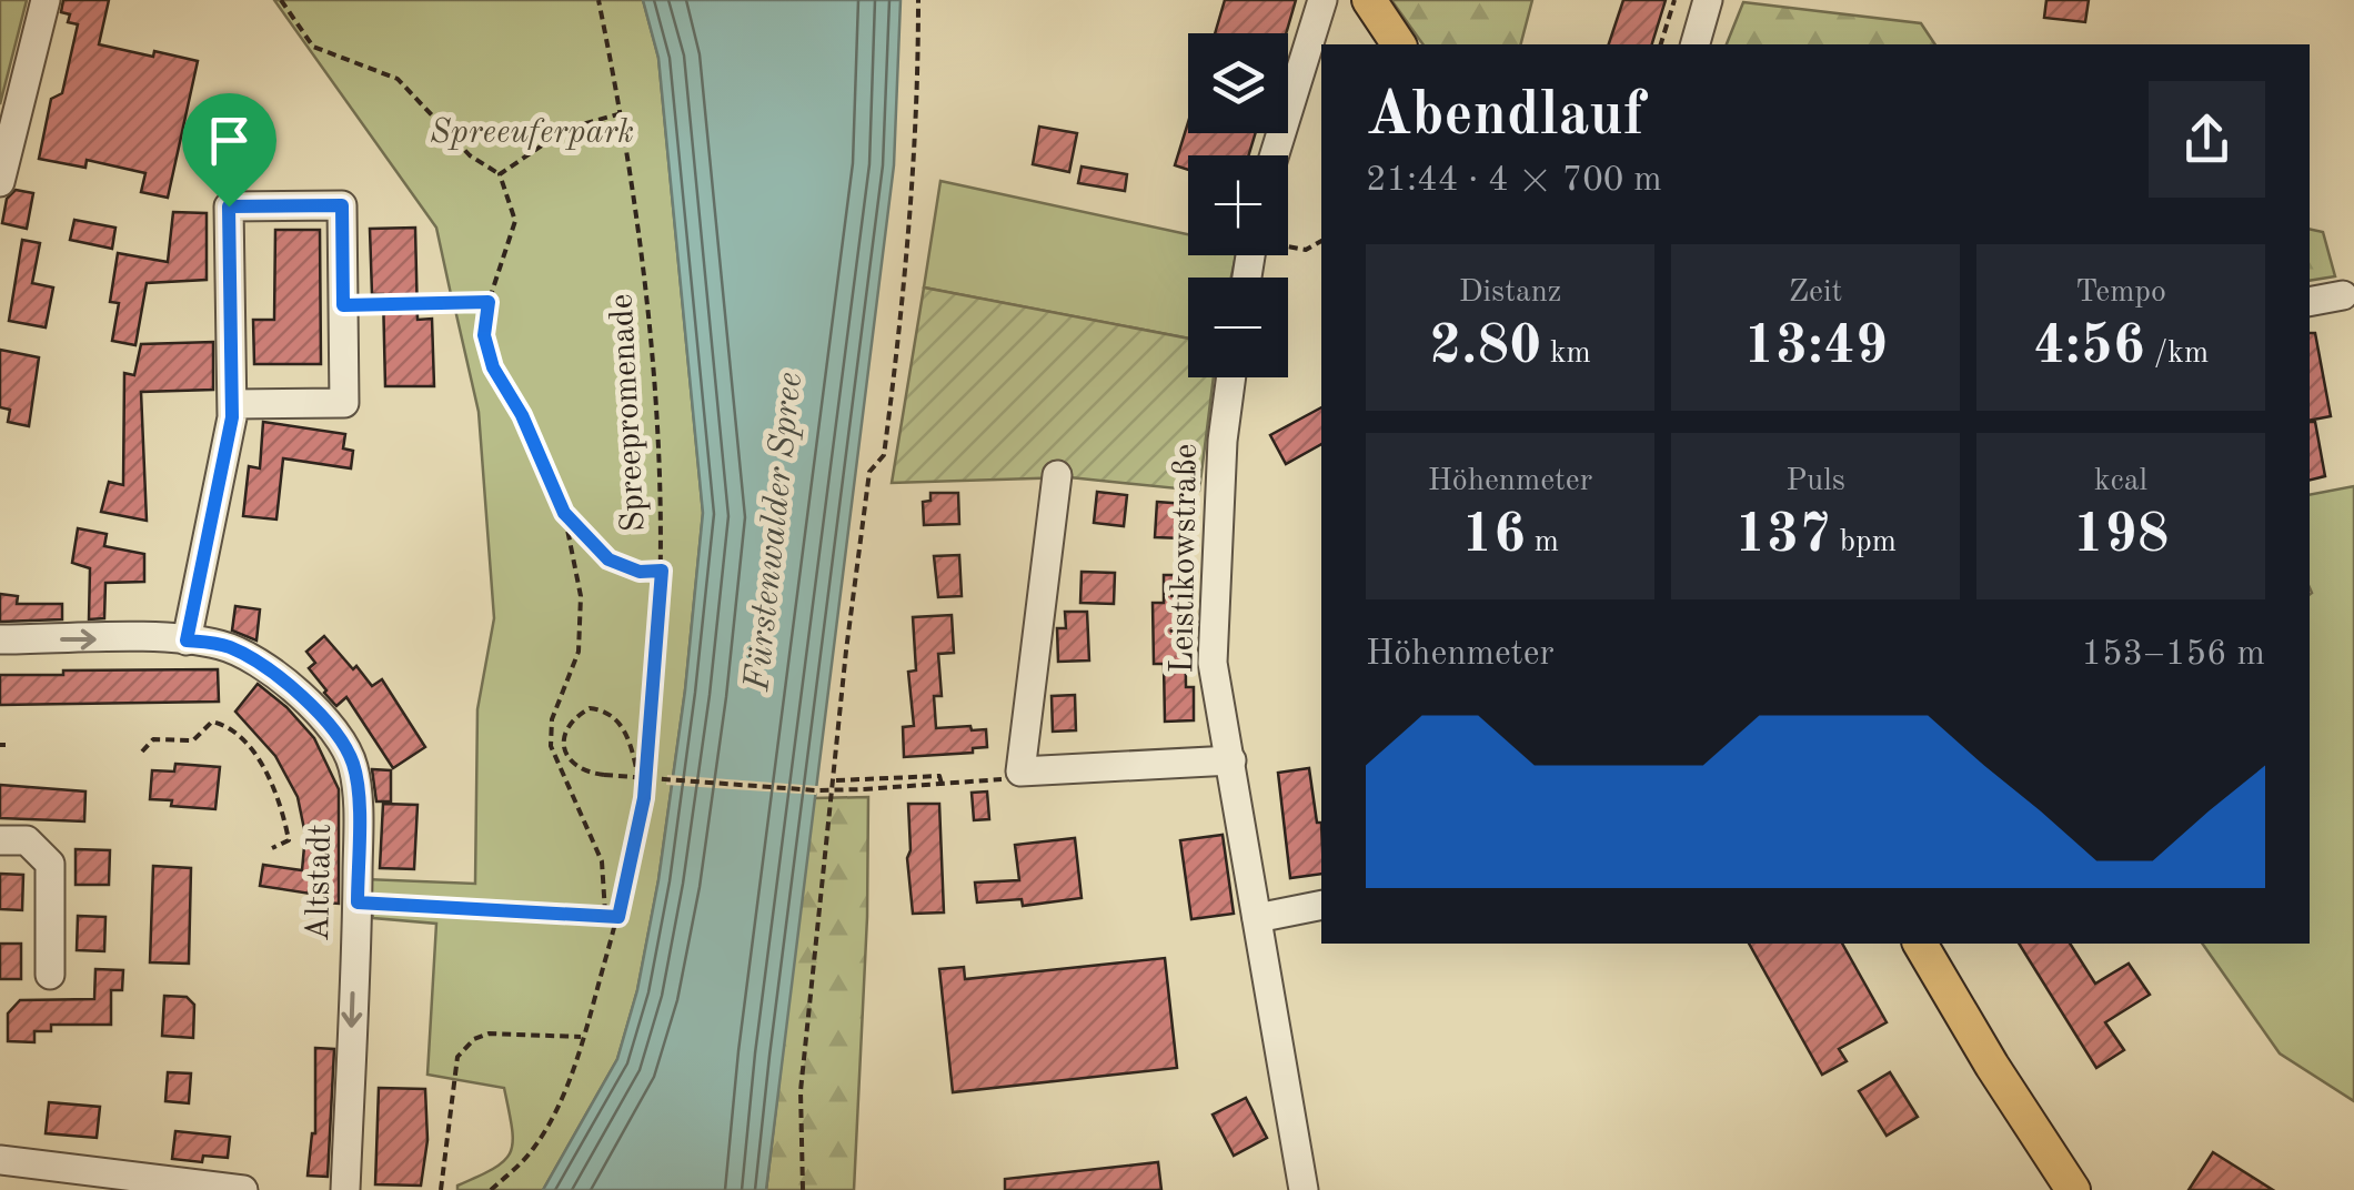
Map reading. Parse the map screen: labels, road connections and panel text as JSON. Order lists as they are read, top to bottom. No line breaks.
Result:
{"streets":{"street":["Leistikowstraße","Altstadt"],"path":["Spreepromenade"]},"one_way":["Altstadt"],"water":["Fürstenwalder Spree"],"parks":["Spreeuferpark"],"page":{"map_buttons":["+","−"],"heading":["Abendlauf","21:44 · 4 × 700 m"],"stats":[["Distanz","2.80 km"],["Zeit","13:49"],["Tempo","4:56 /km"],["Höhenmeter","16 m"],["Puls","137 bpm"],["kcal","198"]],"chart":["Höhenmeter","153–156 m"]}}
